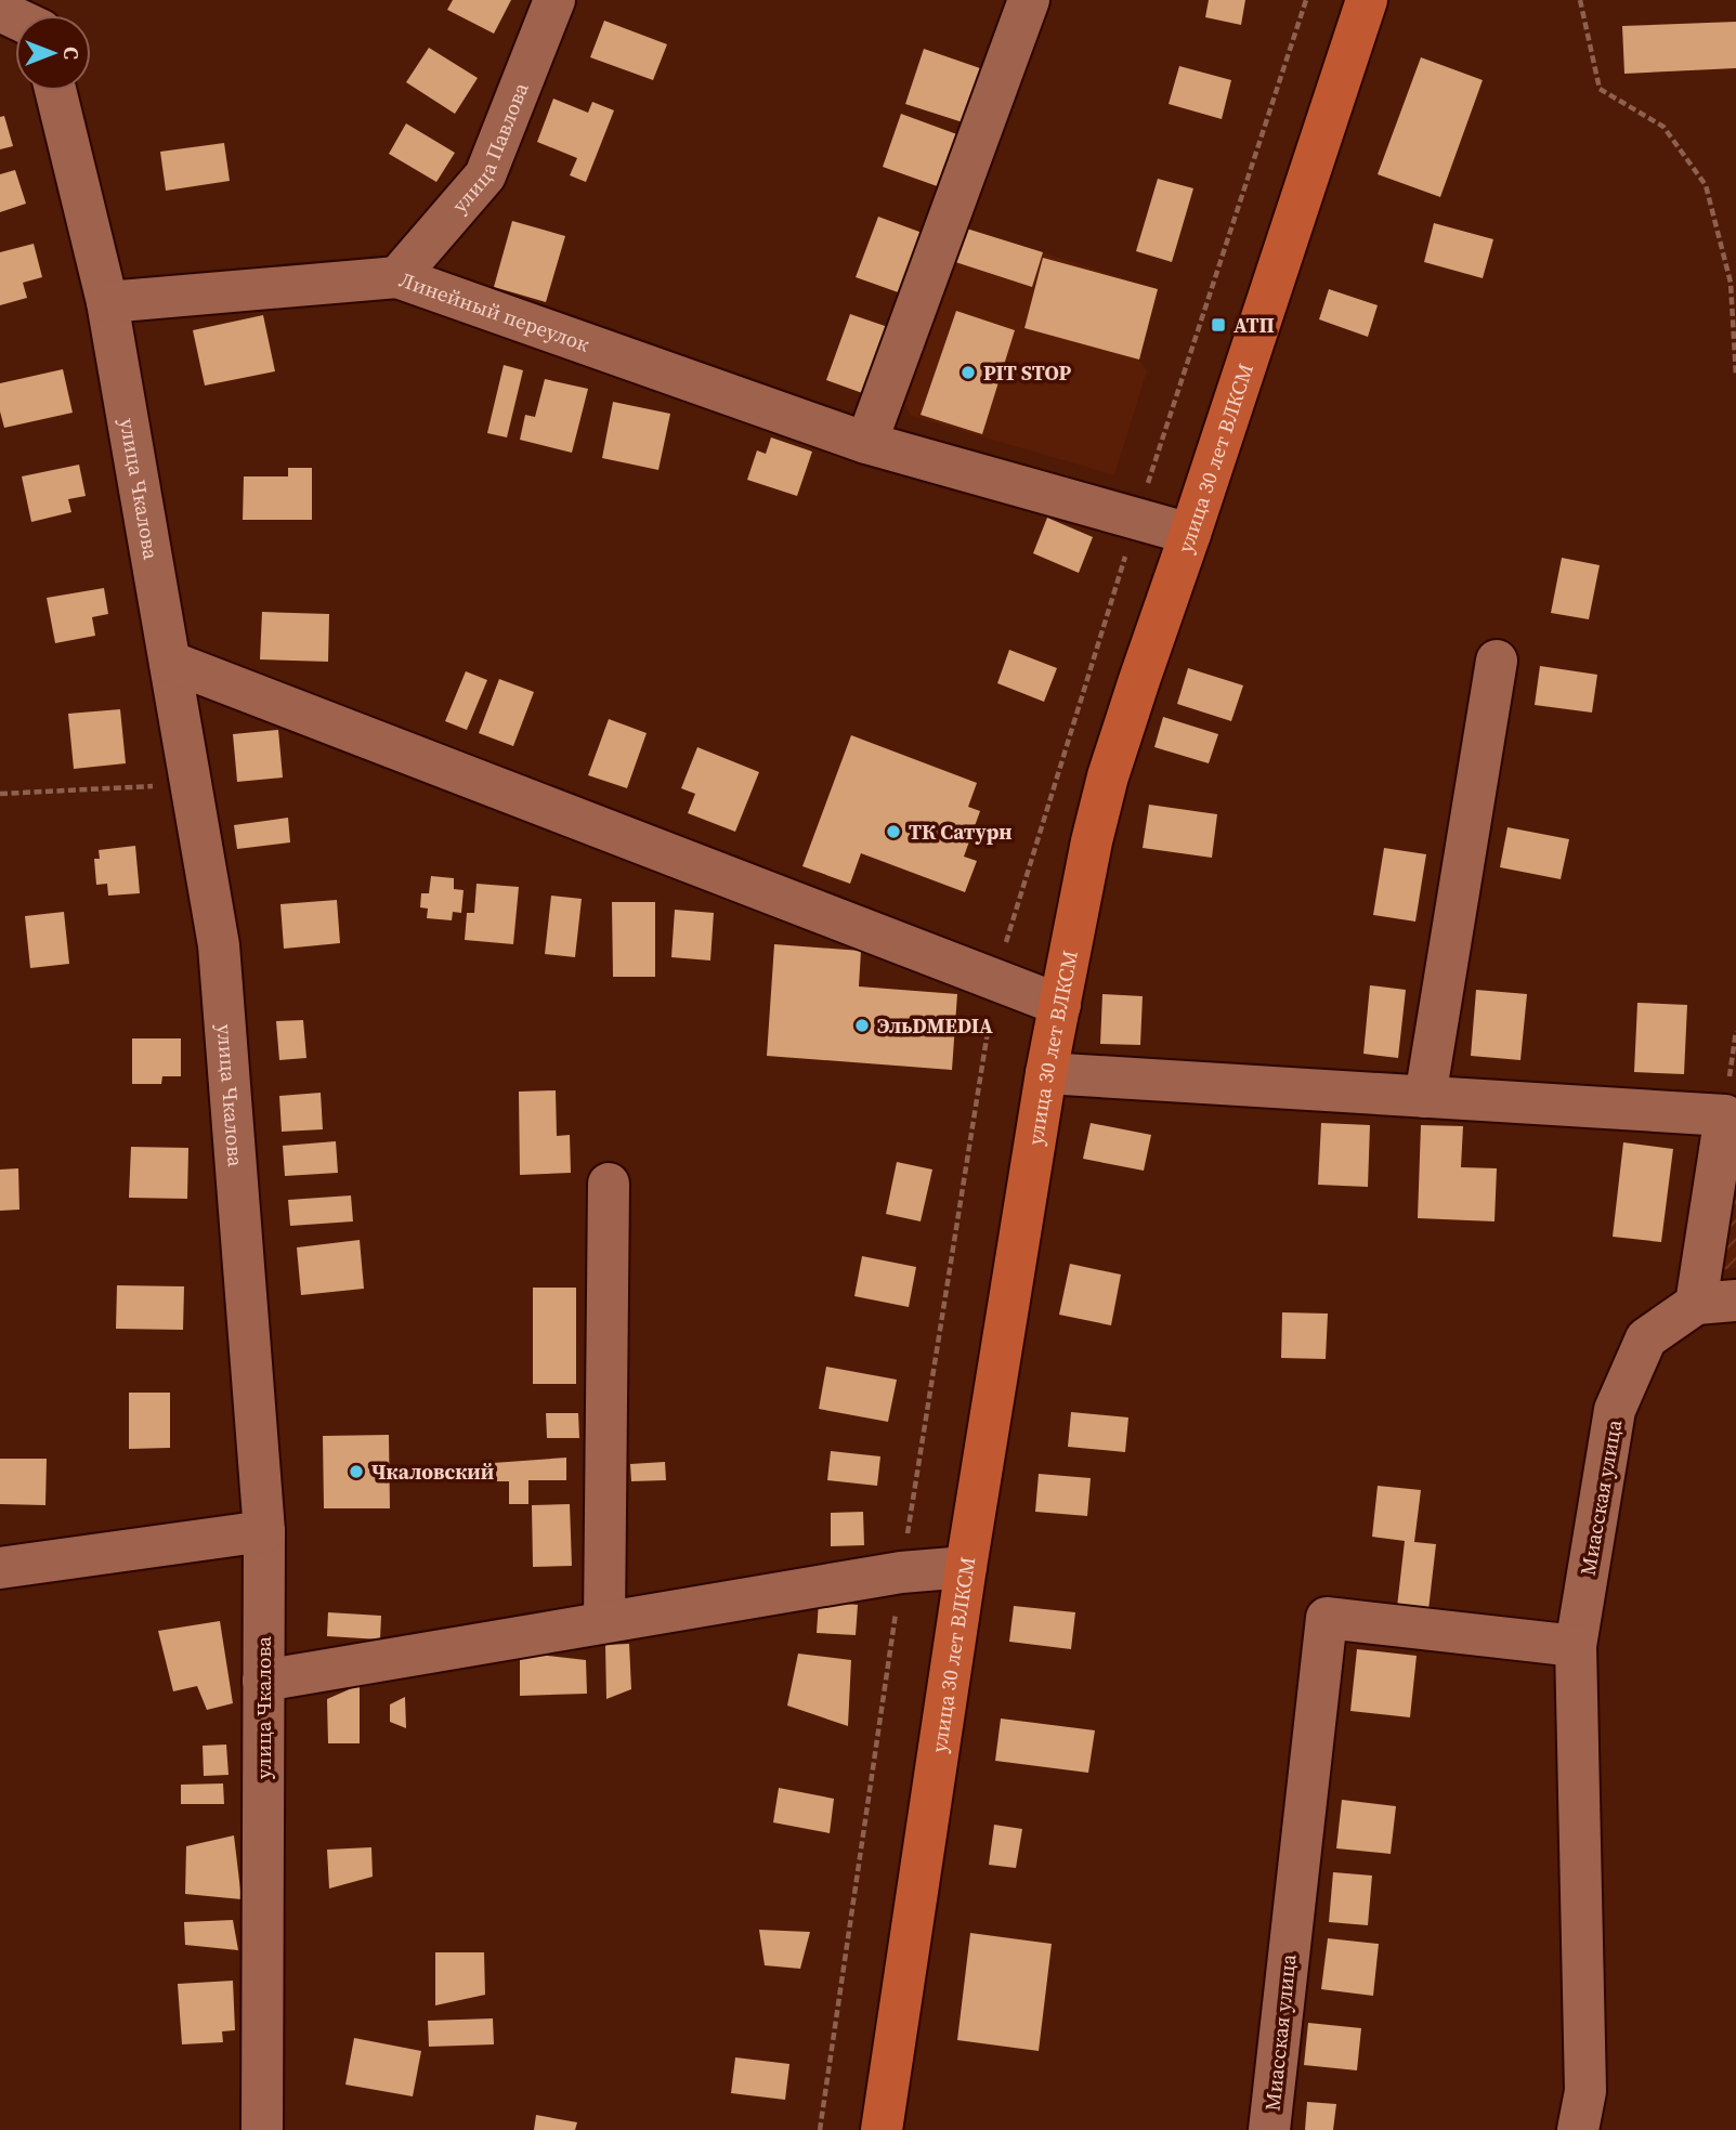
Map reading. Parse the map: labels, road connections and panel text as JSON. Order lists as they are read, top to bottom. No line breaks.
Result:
{"streets":{"main road":["улица 30 лет ВЛКСМ"],"street":["улица Павлова","Линейный переулок","улица Чкалова","Миасская улица"]},"crossings":[["улица Павлова","Линейный переулок"],["Линейный переулок","улица 30 лет ВЛКСМ"],["Линейный переулок","улица Чкалова"],["улица 30 лет ВЛКСМ","Миасская улица"]],"places":{"transit":["АТП"],"other":["PIT STOP","ТК Сатурн","ЭльDMEDIA","Чкаловский"]},"north":"right"}
